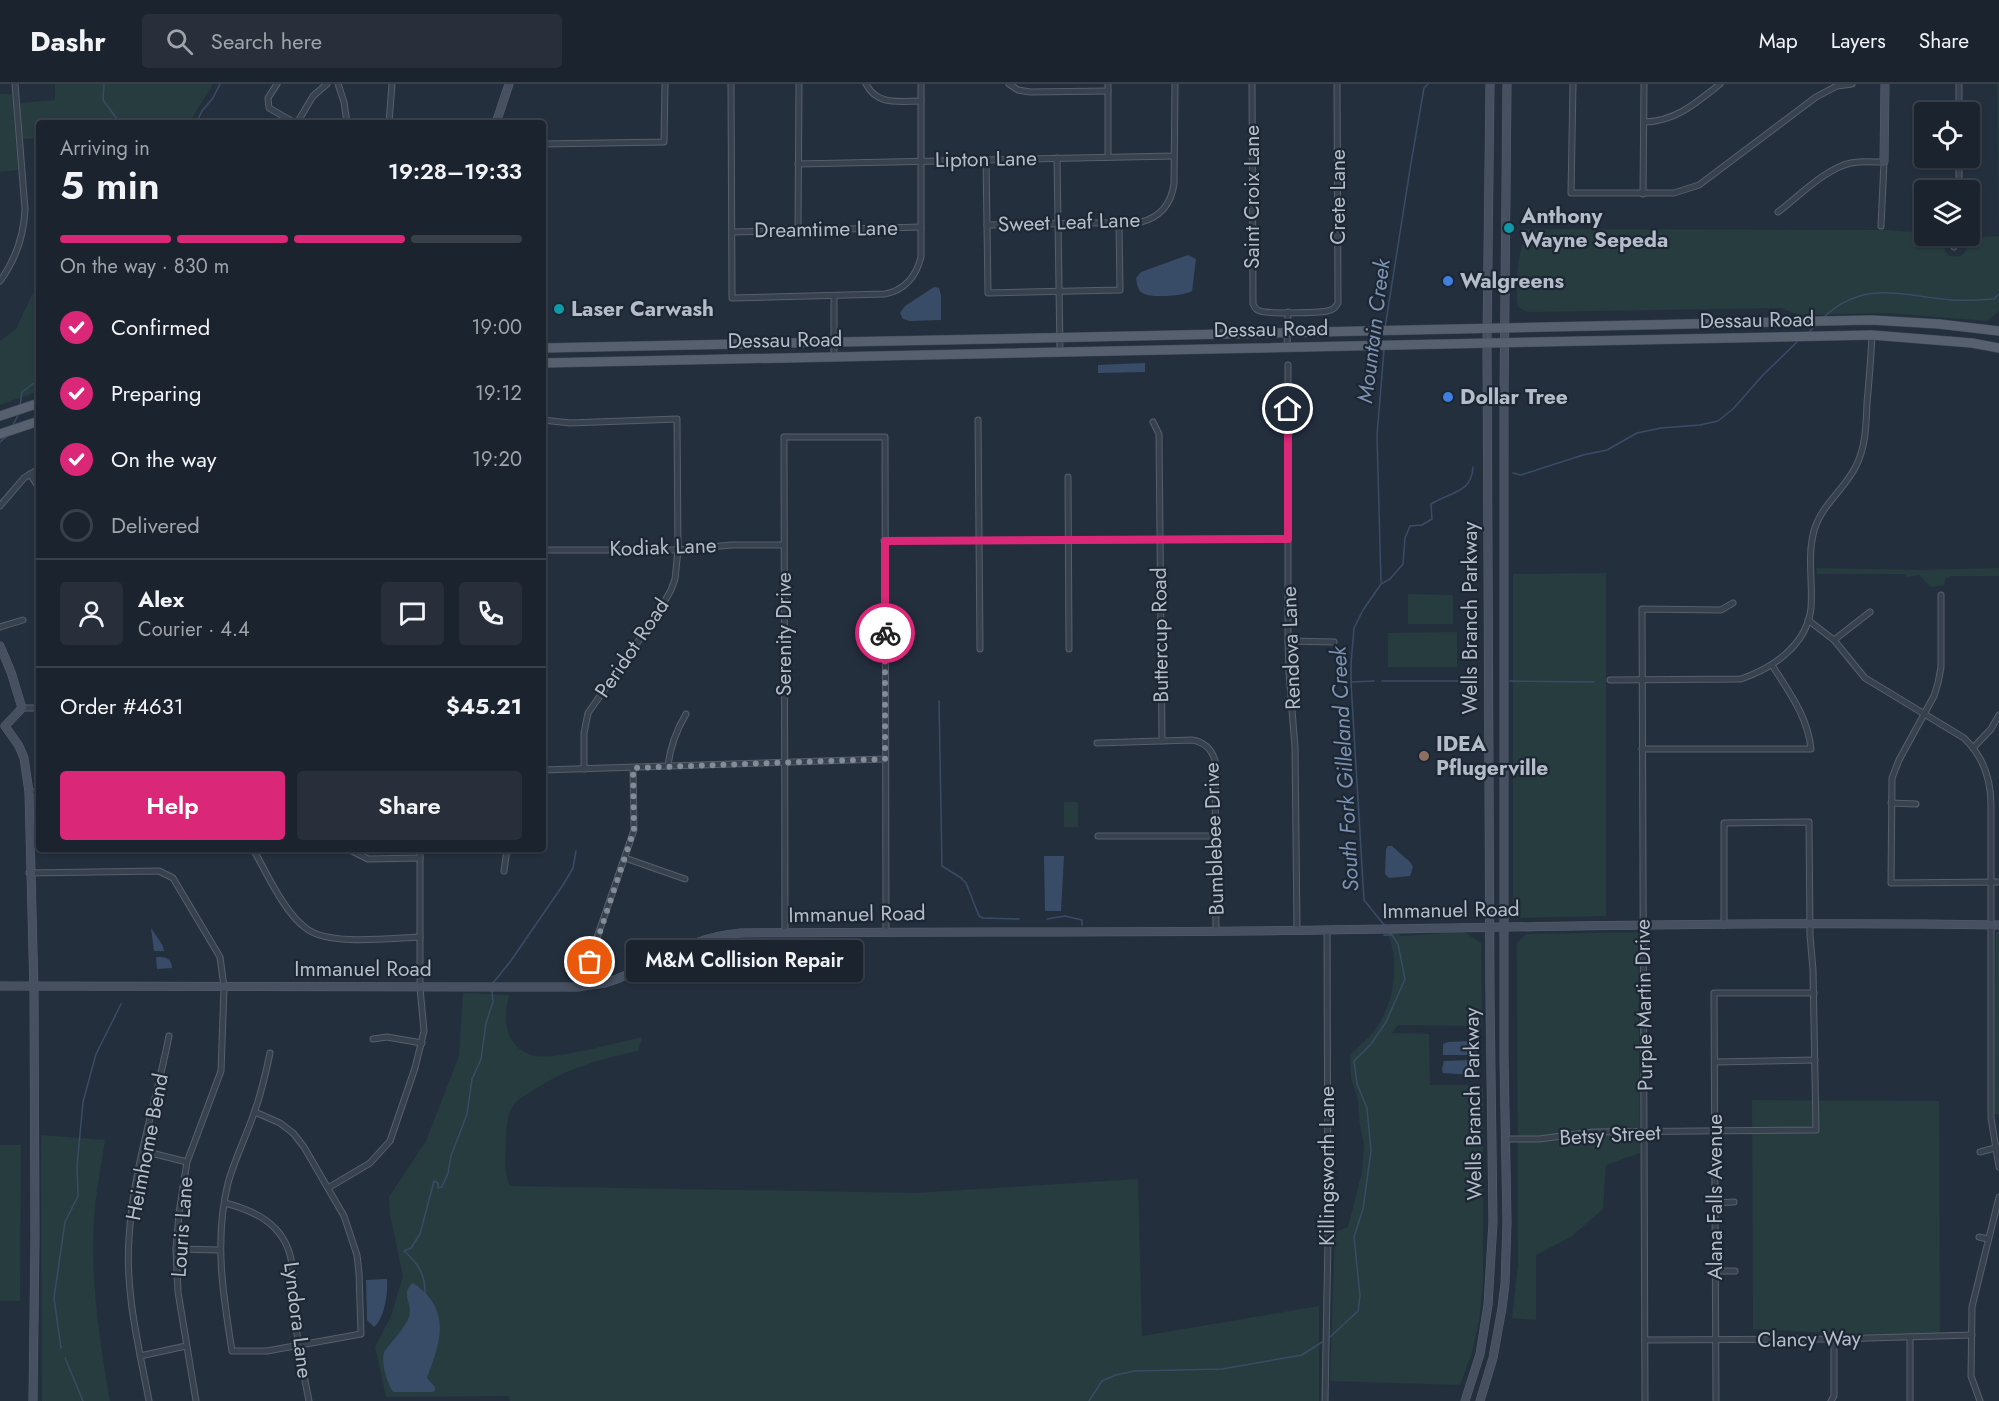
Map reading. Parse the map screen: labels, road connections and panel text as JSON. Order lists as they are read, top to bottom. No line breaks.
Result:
{"streets":{"main road":["Dessau Road"],"street":["Lipton Lane","Saint Croix Lane","Crete Lane","Sweet Leaf Lane","Dreamtime Lane","Kodiak Lane","Wells Branch Parkway","Serenity Drive","Buttercup Road","Peridot Road","Rendova Lane","Bumblebee Drive","Immanuel Road","Purple Martin Drive","Betsy Street","Heimhome Bend","Killingsworth Lane","Alana Falls Avenue","Louris Lane","Lyndora Lane","Clancy Way"]},"crossings":[["Lipton Lane","Sweet Leaf Lane"],["Saint Croix Lane","Crete Lane"],["Dessau Road","Wells Branch Parkway"],["Kodiak Lane","Serenity Drive"],["Kodiak Lane","Peridot Road"],["Wells Branch Parkway","Immanuel Road"],["Wells Branch Parkway","Betsy Street"],["Serenity Drive","Immanuel Road"],["Buttercup Road","Bumblebee Drive"],["Rendova Lane","Immanuel Road"],["Bumblebee Drive","Immanuel Road"],["Immanuel Road","Purple Martin Drive"],["Immanuel Road","Killingsworth Lane"],["Immanuel Road","Louris Lane"],["Purple Martin Drive","Betsy Street"],["Purple Martin Drive","Clancy Way"],["Betsy Street","Alana Falls Avenue"],["Alana Falls Avenue","Clancy Way"]],"water":["Mountain Creek","South Fork Gilleland Creek"],"places":["Anthony Wayne Sepeda","Walgreens","Laser Carwash","Dollar Tree","IDEA Pflugerville","M&M Collision Repair"],"page":{"header":"Dashr","search":"Search here","nav":["Map","Layers","Share"],"heading":["5 min","Arriving in","19:28–19:33"],"panel":["Alex","Courier · 4.4","Order #4631","$45.21"],"bar":"On the way · 830 m","list":[["Confirmed","19:00"],["Preparing","19:12"],["On the way","19:20"],"Delivered"],"buttons":["Help","Share"],"bubble":"M&M Collision Repair"}}
